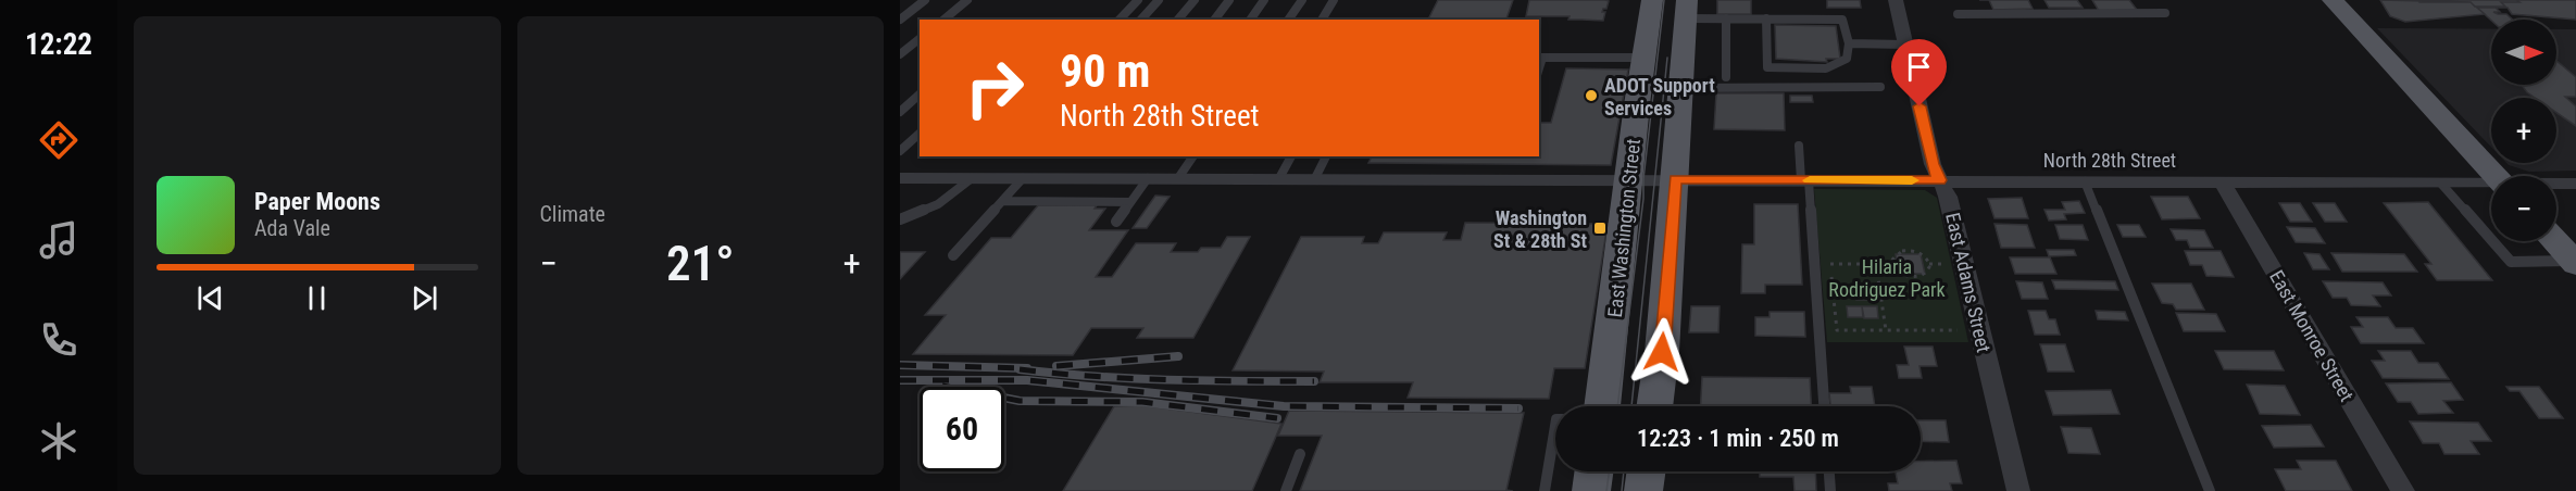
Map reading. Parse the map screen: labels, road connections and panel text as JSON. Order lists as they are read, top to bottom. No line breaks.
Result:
{"streets":{"main road":["East Washington Street"],"street":["North 28th Street","East Adams Street","East Monroe Street"]},"crossings":[["North 28th Street","East Washington Street"],["North 28th Street","East Adams Street"],["North 28th Street","East Monroe Street"]],"parks":["Hilaria Rodriguez Park"],"places":{"other":["ADOT Support Services"],"transit":["Washington St & 28th St"]},"north":"right","page":{"tabs":"12:22","tile":"Climate","map_buttons":["+","−"],"turn":["90 m","North 28th Street"],"song":["Paper Moons","Ada Vale"],"heat":["−","21°","+"],"limit":"60","trip":"12:23 · 1 min · 250 m"}}
